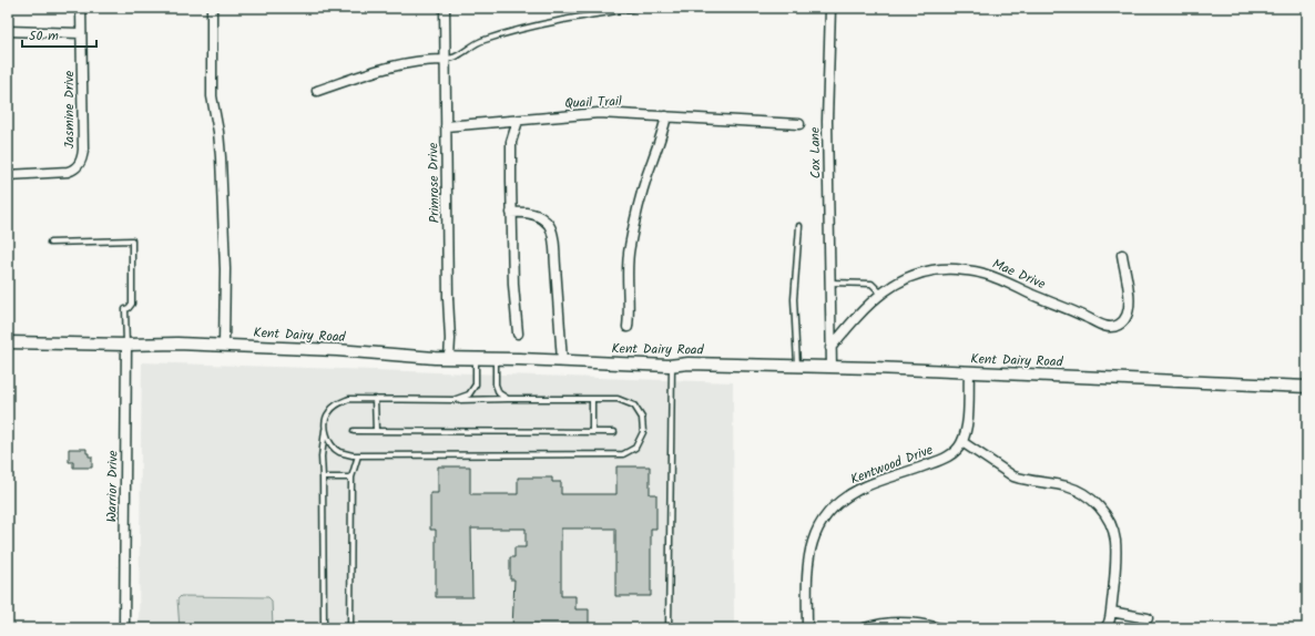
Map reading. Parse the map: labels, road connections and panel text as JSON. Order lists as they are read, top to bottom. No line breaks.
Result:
{"streets":{"street":["Quail Trail","Jasmine Drive","Cox Lane","Primrose Drive","Mae Drive","Kent Dairy Road","Kentwood Drive","Warrior Drive"]},"crossings":[["Quail Trail","Primrose Drive"],["Cox Lane","Mae Drive"],["Cox Lane","Kent Dairy Road"],["Primrose Drive","Kent Dairy Road"],["Kent Dairy Road","Warrior Drive"]],"scale_bar":"50 m"}
